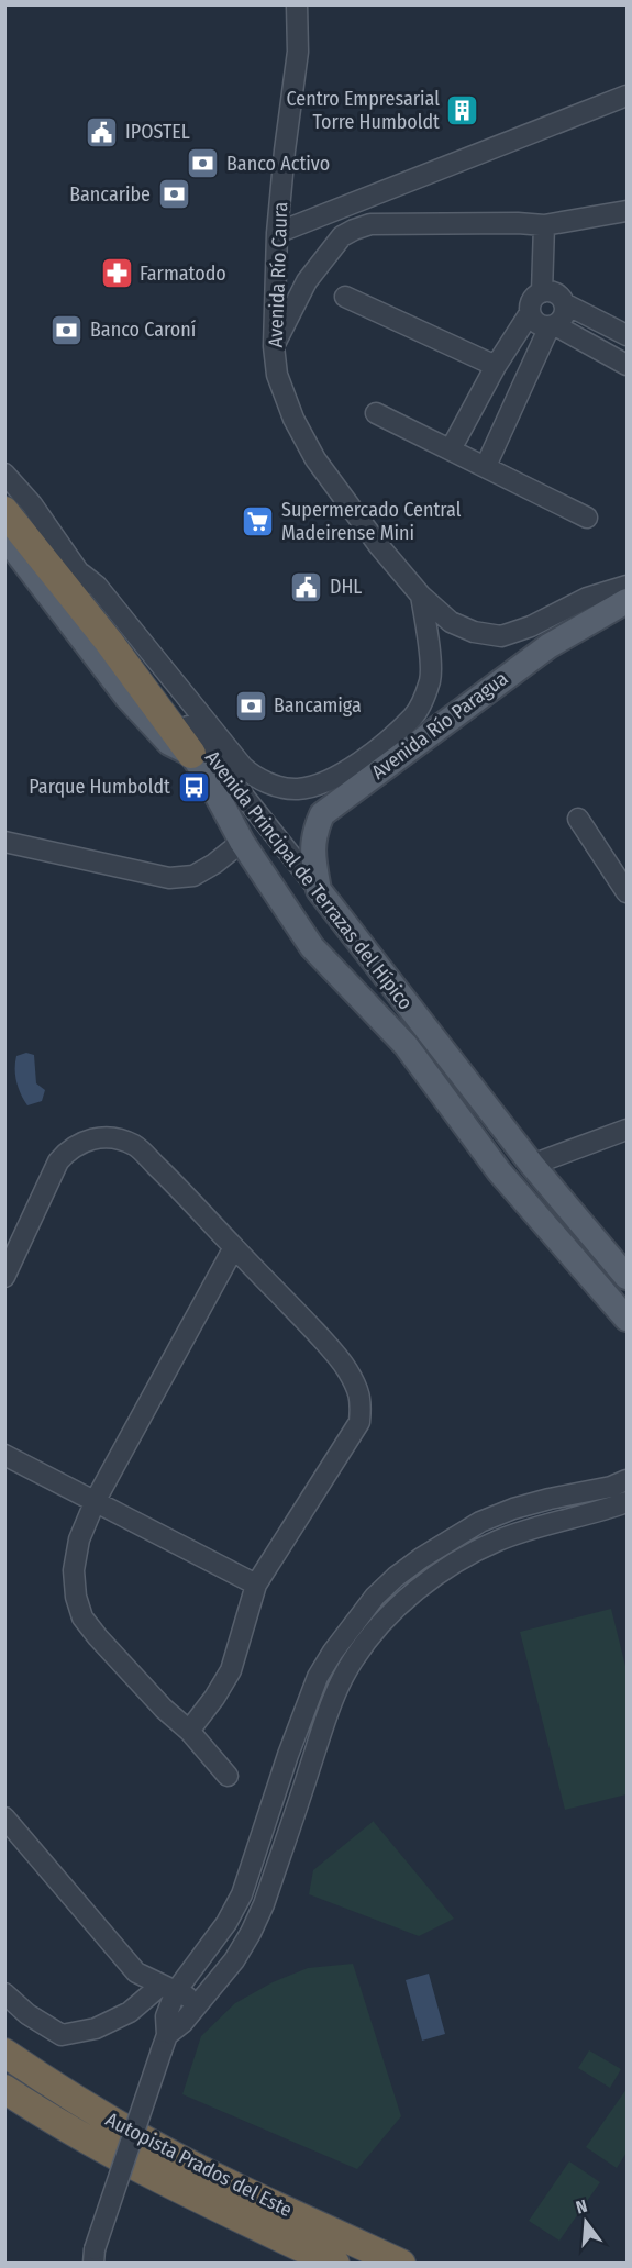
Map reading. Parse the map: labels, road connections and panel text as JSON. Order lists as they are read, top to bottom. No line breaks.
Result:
{"streets":{"highway":["Autopista Prados del Este"],"main road":["Avenida Río Paragua","Avenida Principal de Terrazas del Hípico"],"street":["Avenida Río Caura"]},"crossings":[["Avenida Río Paragua","Avenida Principal de Terrazas del Hípico"]],"places":{"building":["Centro Empresarial Torre Humboldt"],"public building":["IPOSTEL","DHL"],"bank":["Banco Activo","Bancaribe","Banco Caroní","Bancamiga"],"pharmacy":["Farmatodo"],"supermarket":["Supermercado Central Madeirense Mini"],"bus stop":["Parque Humboldt"]},"north":"top"}
